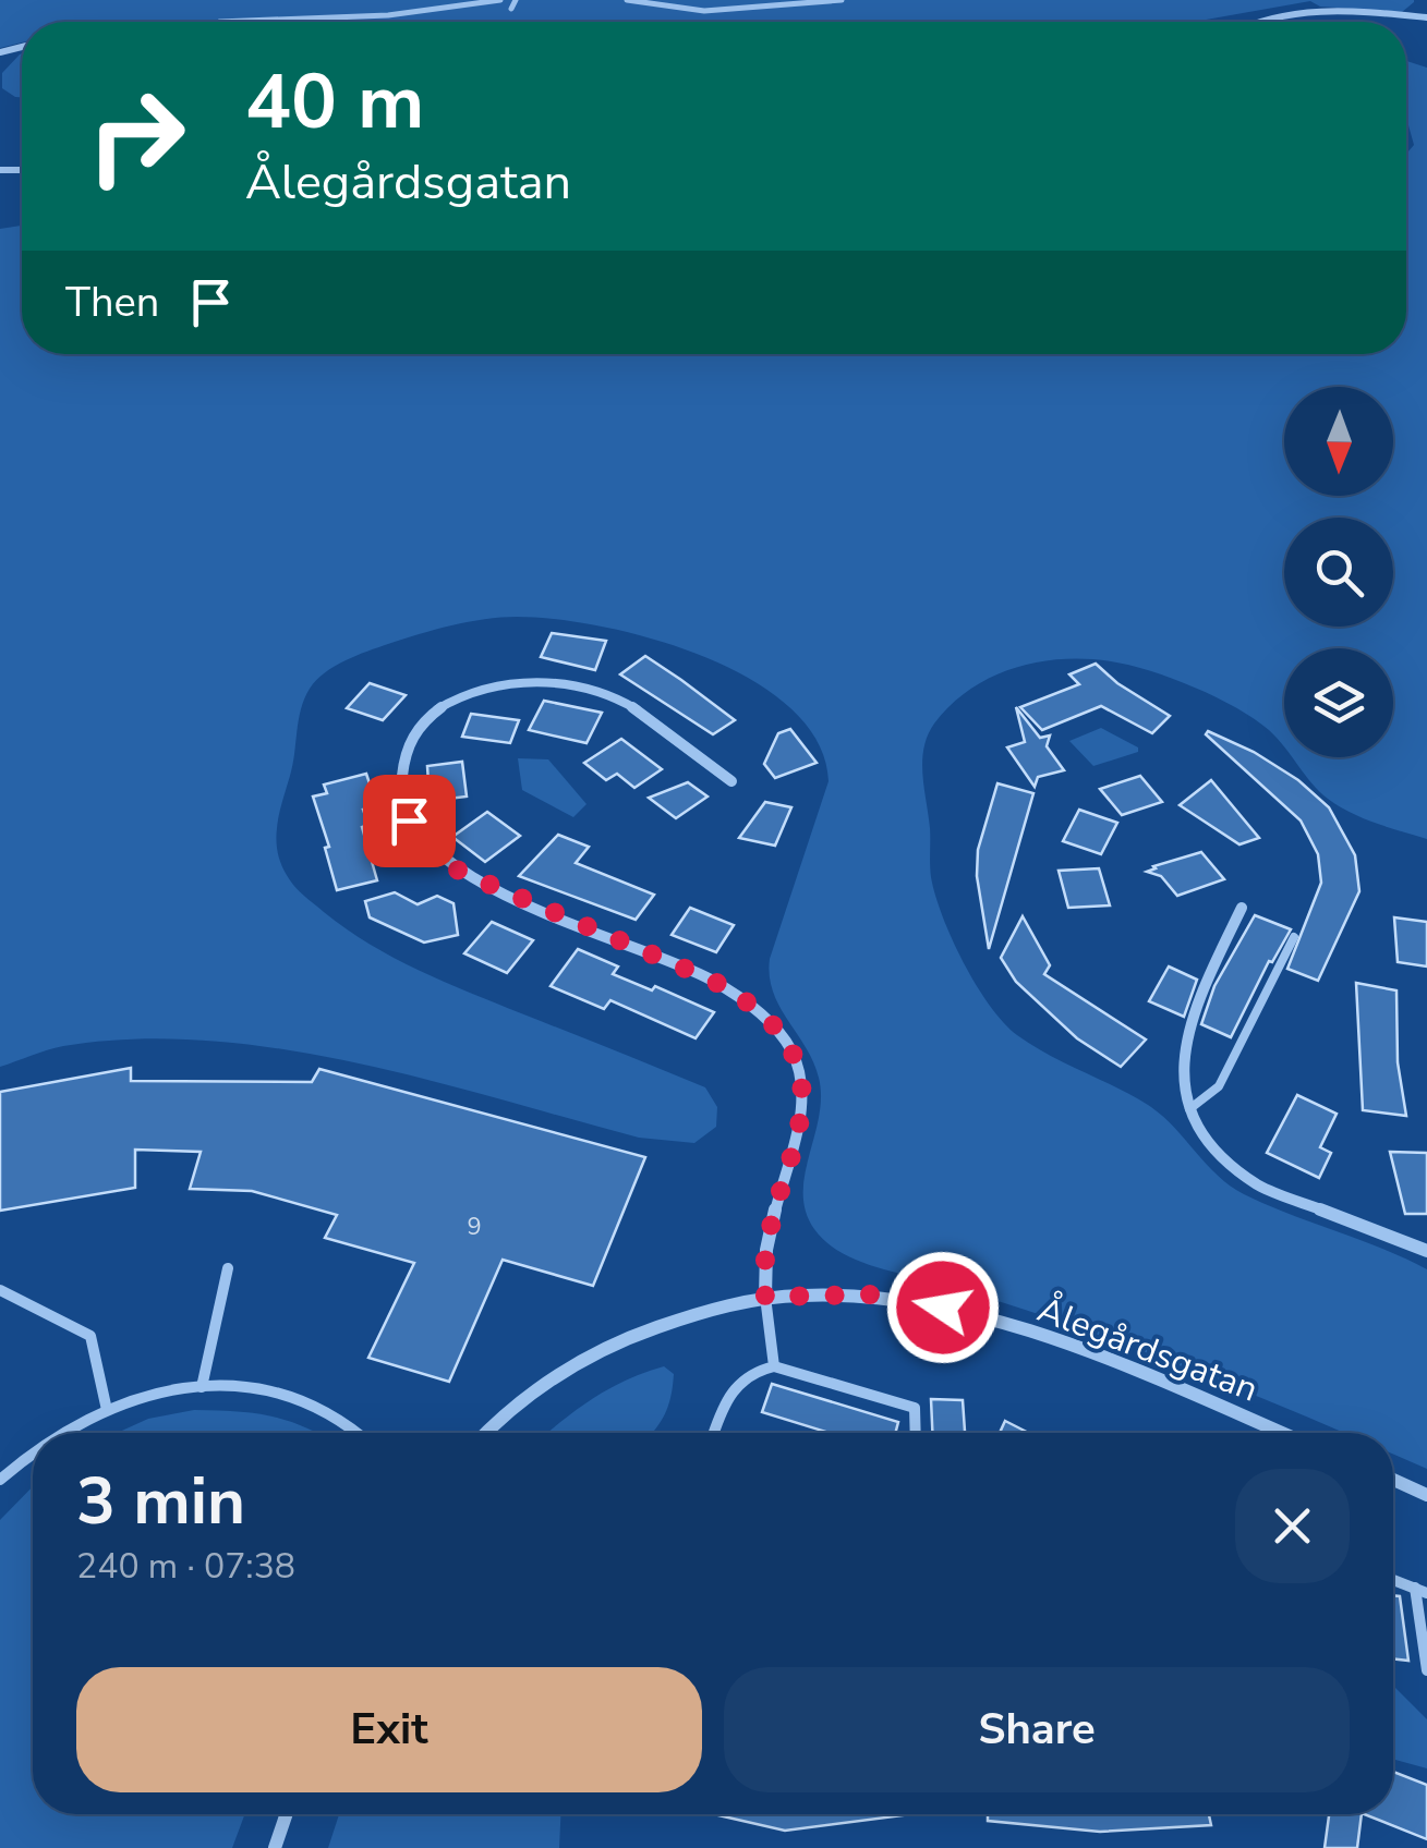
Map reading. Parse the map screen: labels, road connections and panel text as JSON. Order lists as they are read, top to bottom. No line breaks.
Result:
{"streets":{"street":["Ålegårdsgatan"]},"house_numbers":["9"],"north":"bottom","page":{"turn":["40 m","Ålegårdsgatan"],"then":"Then","heading":["3 min","240 m · 07:38"],"buttons":["Exit","Share"]}}
